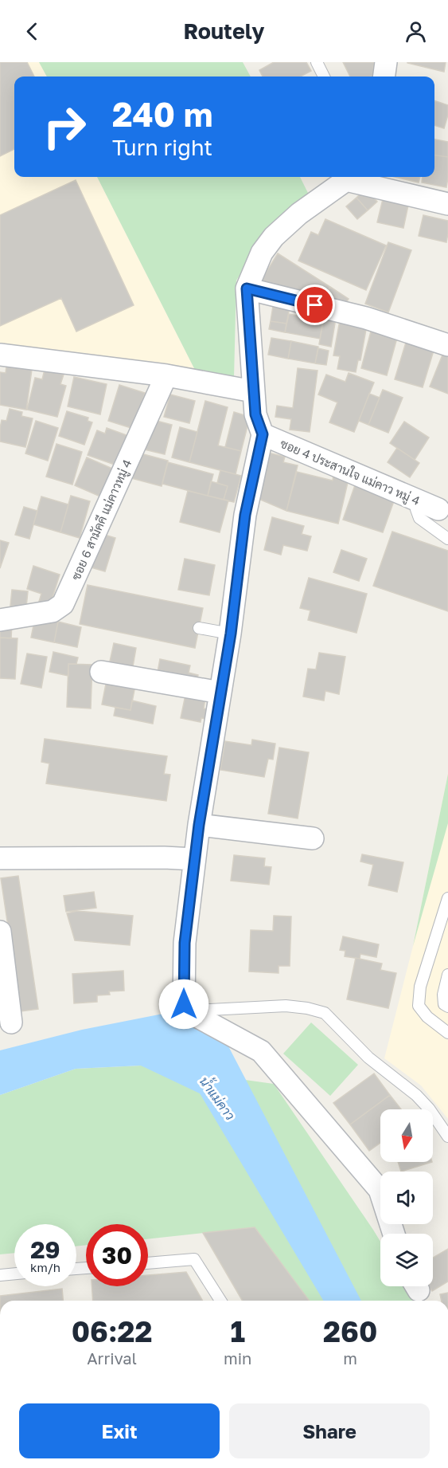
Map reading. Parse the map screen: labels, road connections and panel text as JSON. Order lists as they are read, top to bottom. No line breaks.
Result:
{"streets":{"street":["ซอย 4 ประสานใจ แม่คาว หมู่ 4","ซอย 6 สามัคคี แม่คาวหมู่ 4"]},"water":["น้ำแม่คาว"],"north":"bottom","page":{"header":"Routely","turn":["240 m","Turn right"],"speed":"29 km/h","limit":"30","eta":["06:22","Arrival","1","min","260","m"],"buttons":["Exit","Share"]}}
